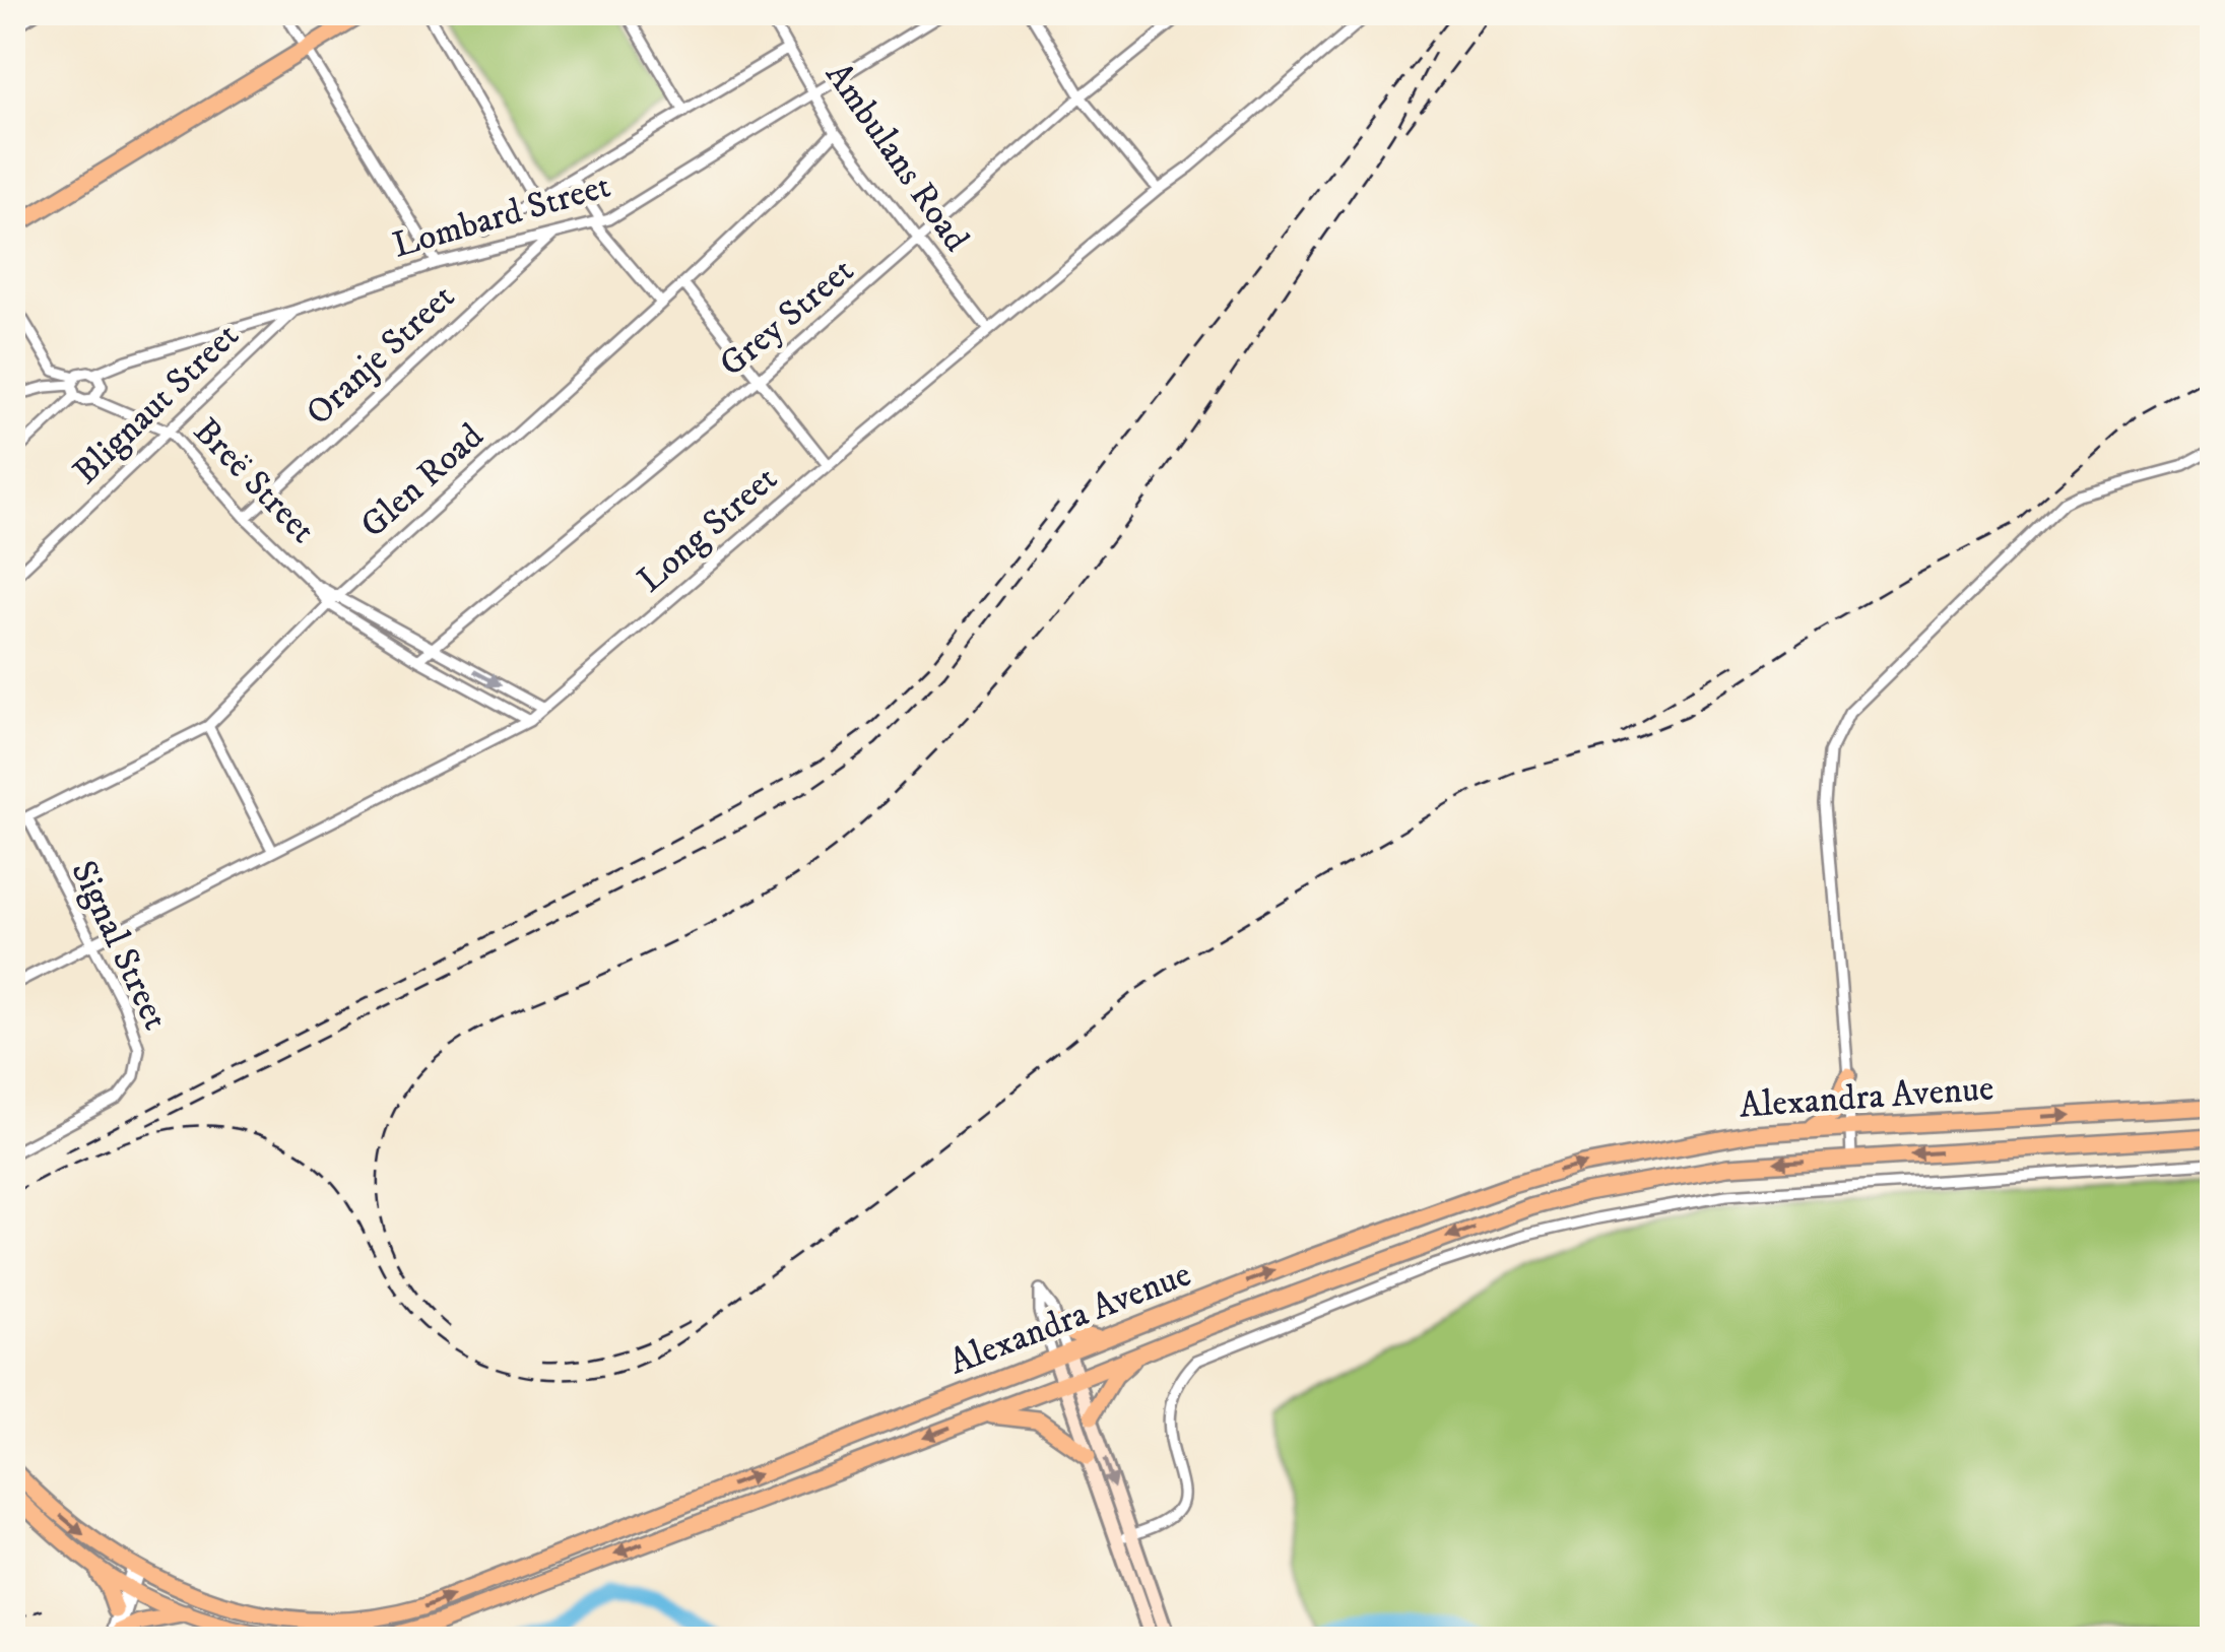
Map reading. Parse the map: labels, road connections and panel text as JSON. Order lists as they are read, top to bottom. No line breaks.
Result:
{"streets":{"main road":["Alexandra Avenue"],"street":["Ambulans Road","Lombard Street","Grey Street","Oranje Street","Blignaut Street","Breë Street","Glen Road","Long Street","Signal Street"]},"crossings":[["Ambulans Road","Lombard Street"],["Ambulans Road","Grey Street"],["Ambulans Road","Glen Road"],["Ambulans Road","Long Street"],["Lombard Street","Oranje Street"],["Lombard Street","Blignaut Street"],["Lombard Street","Breë Street"],["Grey Street","Breë Street"],["Oranje Street","Breë Street"],["Blignaut Street","Breë Street"],["Breë Street","Glen Road"],["Breë Street","Long Street"],["Glen Road","Signal Street"],["Long Street","Signal Street"]]}
